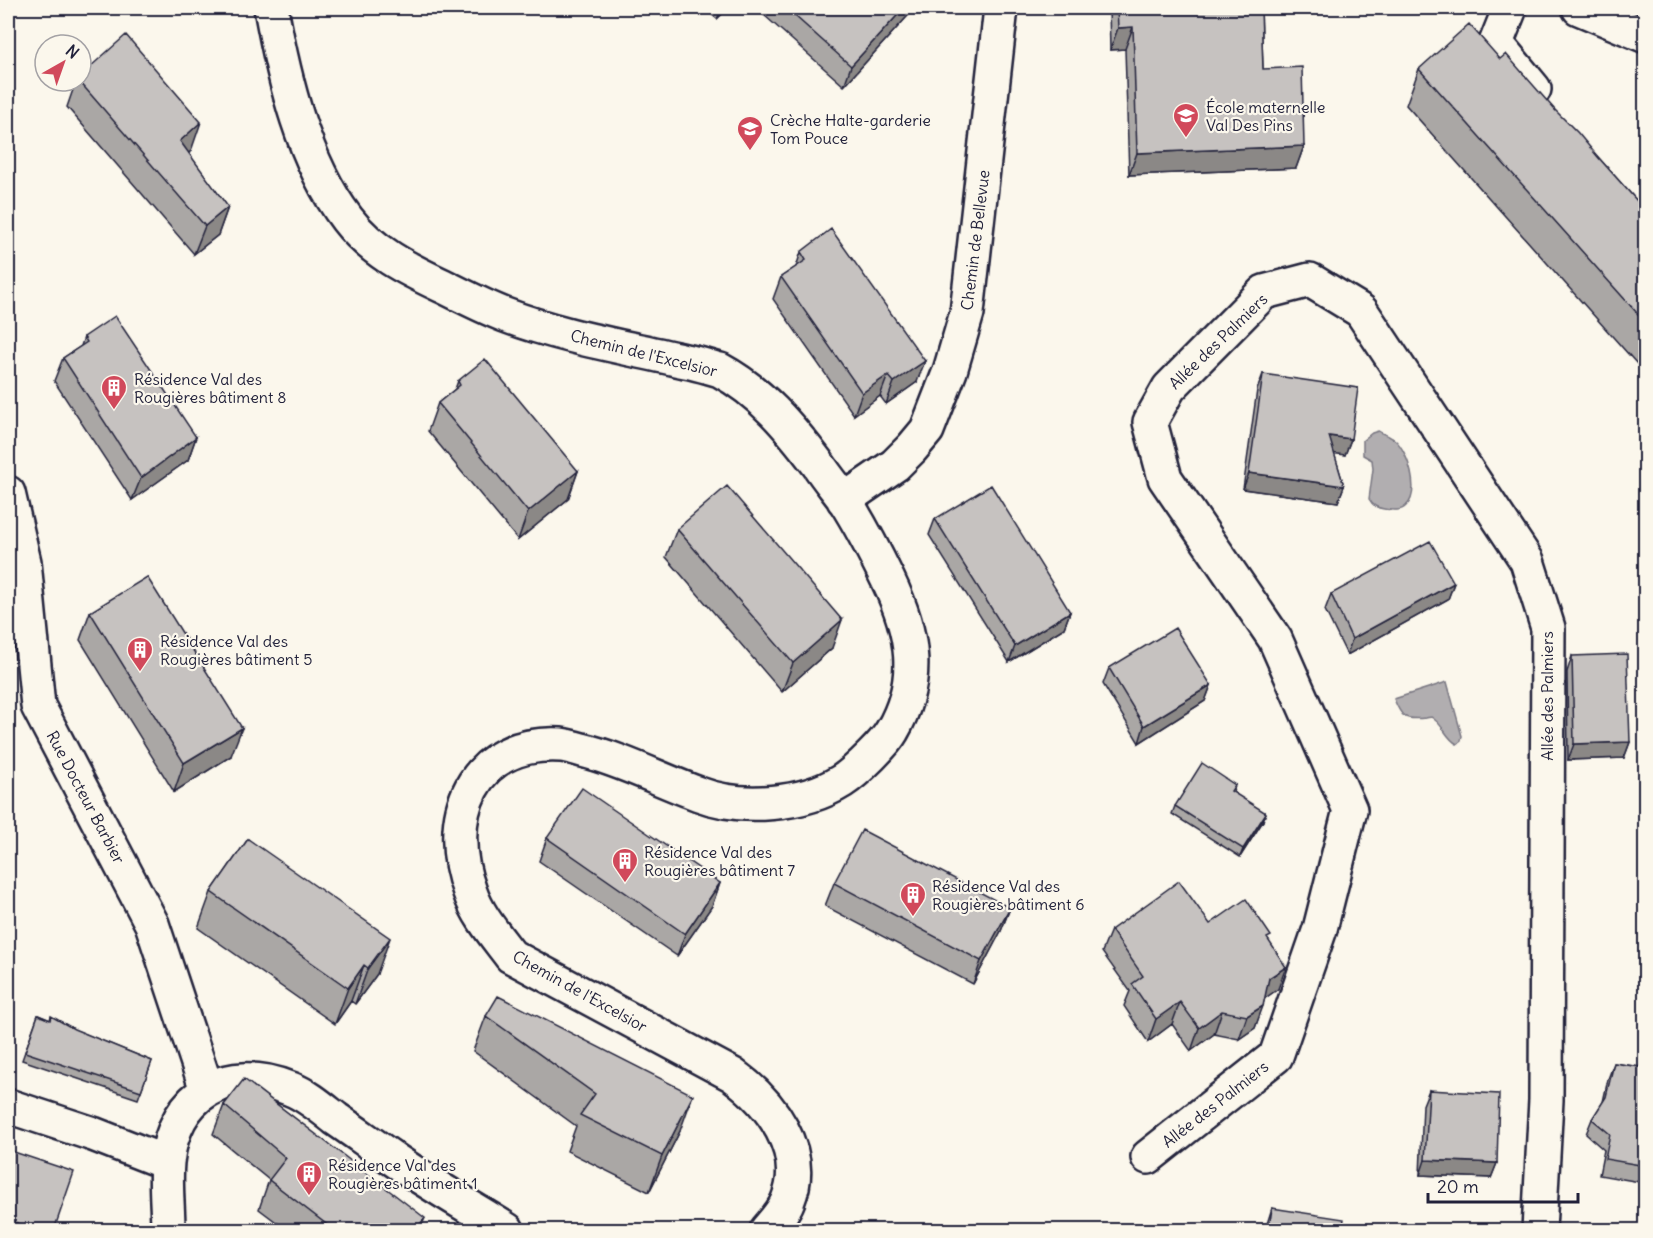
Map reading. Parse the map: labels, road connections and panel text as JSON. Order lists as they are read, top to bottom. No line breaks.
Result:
{"streets":{"street":["Chemin de Bellevue","Allée des Palmiers","Chemin de l'Excelsior","Rue Docteur Barbier"]},"crossings":[["Chemin de Bellevue","Chemin de l'Excelsior"]],"places":{"school or university":["École maternelle Val Des Pins","Crèche Halte-garderie Tom Pouce"],"building":["Résidence Val des Rougières bâtiment 8","Résidence Val des Rougières bâtiment 5","Résidence Val des Rougières bâtiment 7","Résidence Val des Rougières bâtiment 6","Résidence Val des Rougières bâtiment 1"]},"scale_bar":"20 m","north":"top right"}
